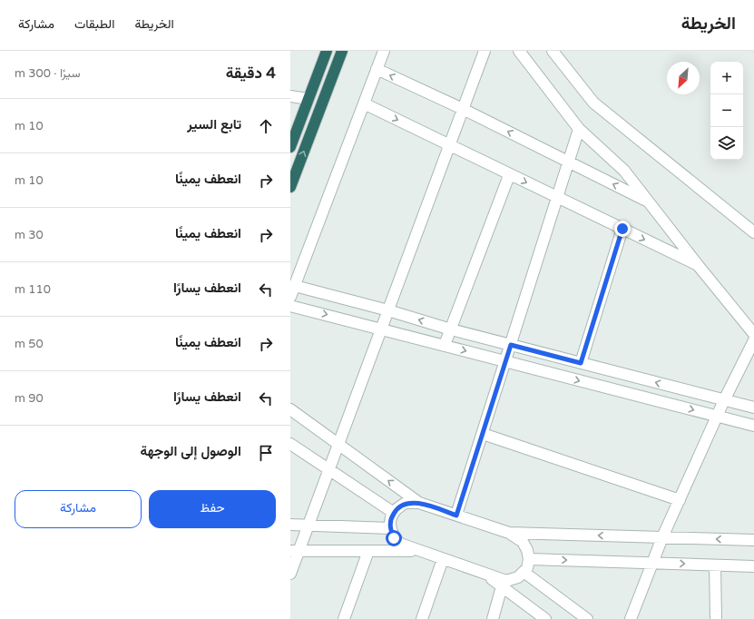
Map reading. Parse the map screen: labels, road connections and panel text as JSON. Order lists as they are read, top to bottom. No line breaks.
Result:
{"north":"bottom left","page":{"header":"الخريطة","nav":["الخريطة","الطبقات","مشاركة"],"heading":["4 دقيقة","سيرًا · 300 m"],"map_buttons":["+","−"],"list":[["تابع السير","10 m"],["انعطف يمينًا","10 m"],["انعطف يمينًا","30 m"],["انعطف يسارًا","110 m"],["انعطف يمينًا","50 m"],["انعطف يسارًا","90 m"],"الوصول إلى الوجهة"],"buttons":["حفظ","مشاركة"]}}
